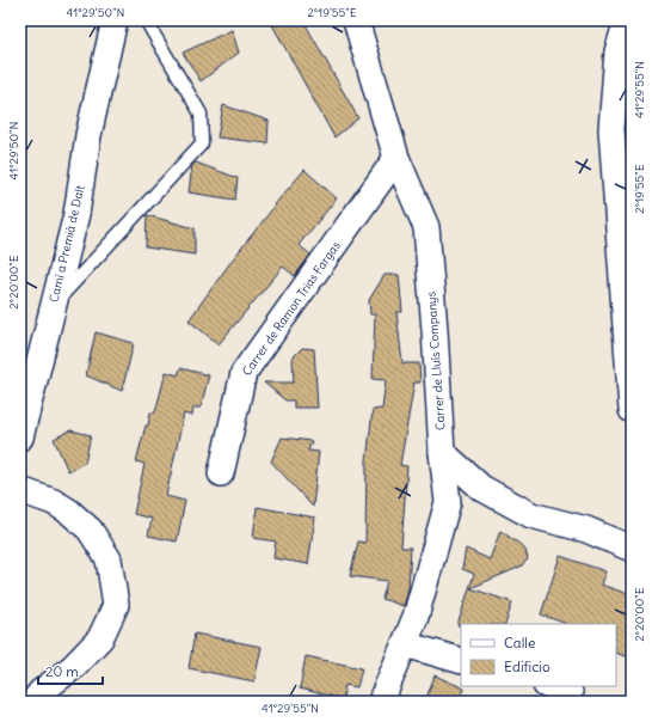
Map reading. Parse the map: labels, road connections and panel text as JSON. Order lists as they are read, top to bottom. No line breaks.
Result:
{"streets":{"street":["Camí a Premià de Dalt","Carrer de Ramon Trias Fargas","Carrer de Lluís Companys"]},"crossings":[["Carrer de Ramon Trias Fargas","Carrer de Lluís Companys"]],"legend":["Calle","Edificio"],"scale_bar":"20 m","coordinates":["41°29'50\"N","2°19'55\"E","41°29'55\"N","2°20'00\"E"]}
